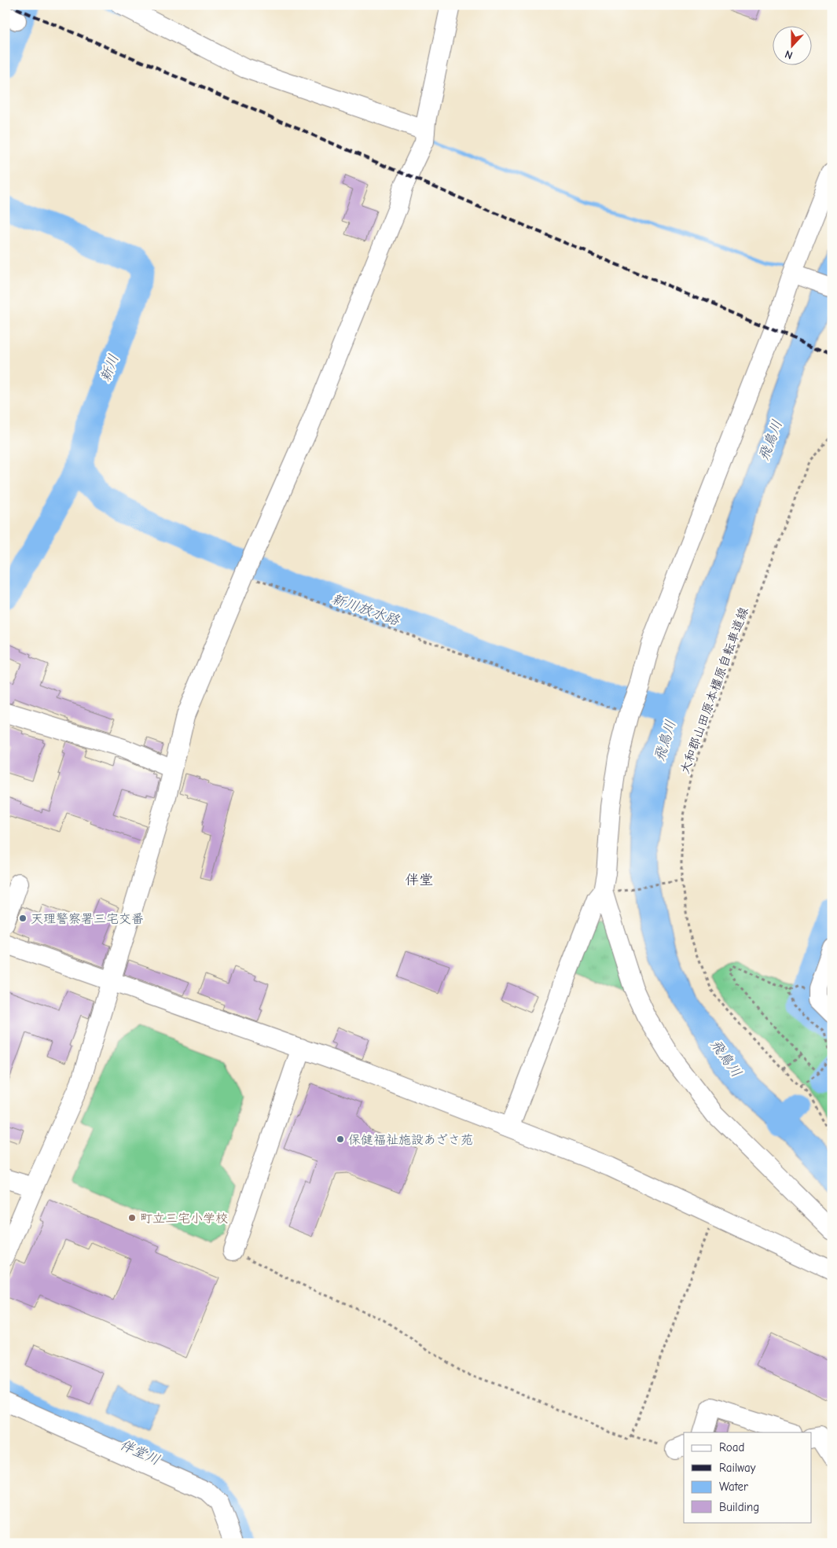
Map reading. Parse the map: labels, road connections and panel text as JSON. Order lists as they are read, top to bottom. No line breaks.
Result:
{"streets":{"path":["大和郡山田原本橿原自転車道線"]},"districts":["伴堂"],"water":["新川","飛鳥川","新川放水路","伴堂川"],"places":["天理警察署三宅交番","保健福祉施設あざさ苑","町立三宅小学校"],"legend":["Road","Railway","Water","Building"],"north":"bottom"}
